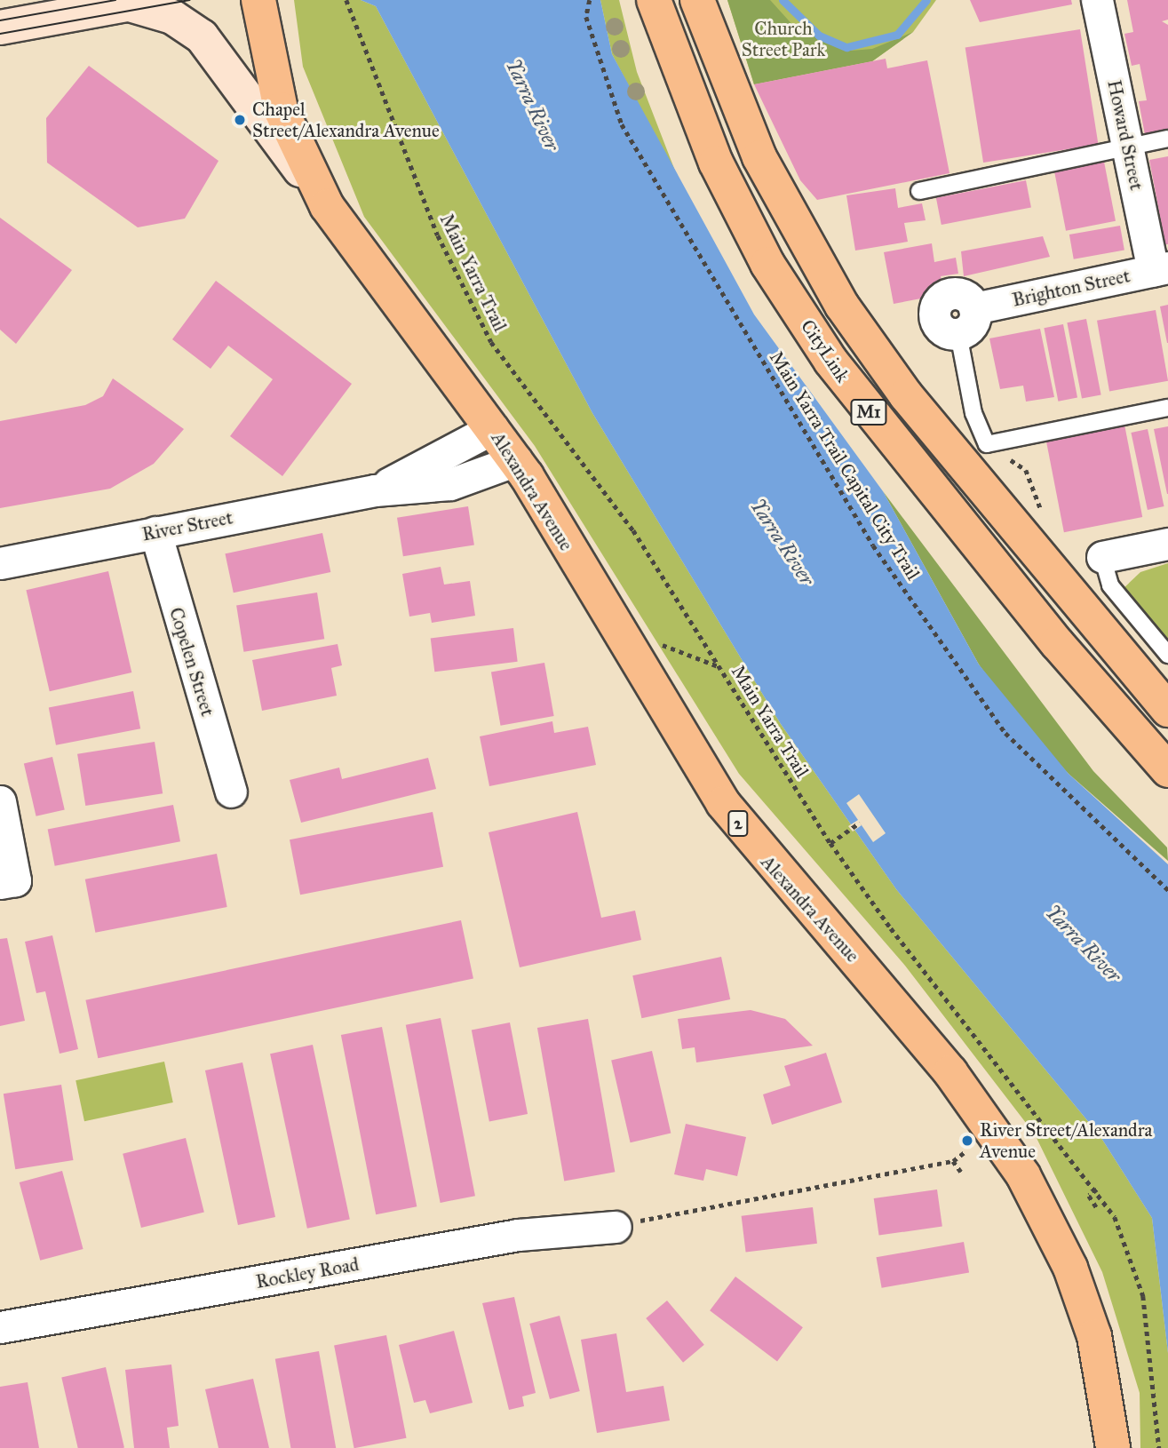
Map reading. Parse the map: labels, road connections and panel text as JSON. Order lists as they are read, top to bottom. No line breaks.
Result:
{"streets":{"main road":["CityLink","M1","Alexandra Avenue","2"],"street":["Howard Street","Brighton Street","River Street","Copelen Street","Rockley Road"],"path":["Main Yarra Trail","Main Yarra Trail Capital City Trail"]},"crossings":[["Howard Street","Brighton Street"],["Alexandra Avenue","River Street"],["River Street","Copelen Street"]],"water":["Yarra River"],"parks":["Church Street Park"],"places":["Chapel Street/Alexandra Avenue","River Street/Alexandra Avenue"]}
